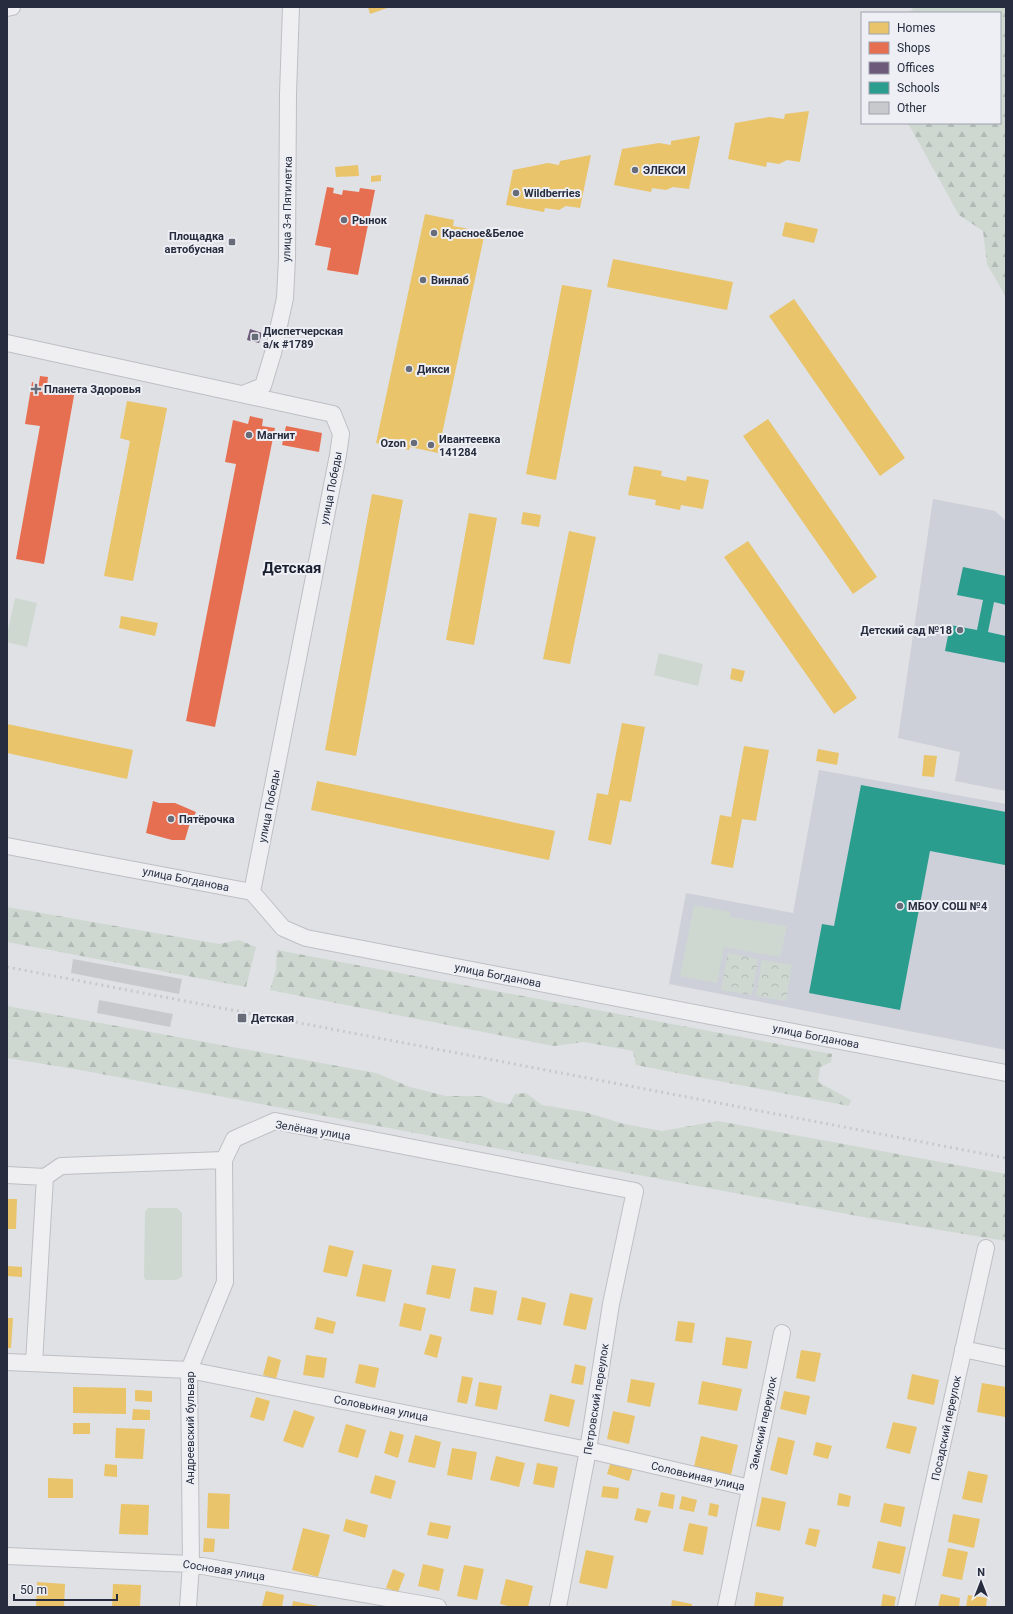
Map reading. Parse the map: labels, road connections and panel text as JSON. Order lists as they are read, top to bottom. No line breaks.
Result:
{"streets":{"street":["улица 3-я Пятилетка","улица Победы","улица Богданова","Зелёная улица","Петровский переулок","Соловьиная улица","Земский переулок","Андреевский бульвар","Посадский переулок","Сосновая улица"]},"crossings":[["улица 3-я Пятилетка","улица Победы"],["улица Победы","улица Богданова"],["Зелёная улица","Петровский переулок"],["Зелёная улица","Андреевский бульвар"],["Петровский переулок","Соловьиная улица"],["Соловьиная улица","Земский переулок"],["Соловьиная улица","Андреевский бульвар"],["Андреевский бульвар","Сосновая улица"]],"districts":["Детская"],"places":{"other":["ЭЛЕКСИ","Wildberries","Рынок","Красное&Белое","Винлаб","Дикси","Магнит","Ozon","Ивантеевка 141284","Детский сад №18","Пятёрочка","МБОУ СОШ №4"],"transit":["Площадка автобусная","Диспетчерская а/к #1789","Детская"],"health":["Планета Здоровья"]},"legend":["Homes","Shops","Offices","Schools","Other"],"scale_bar":"50 m","north":"top"}
